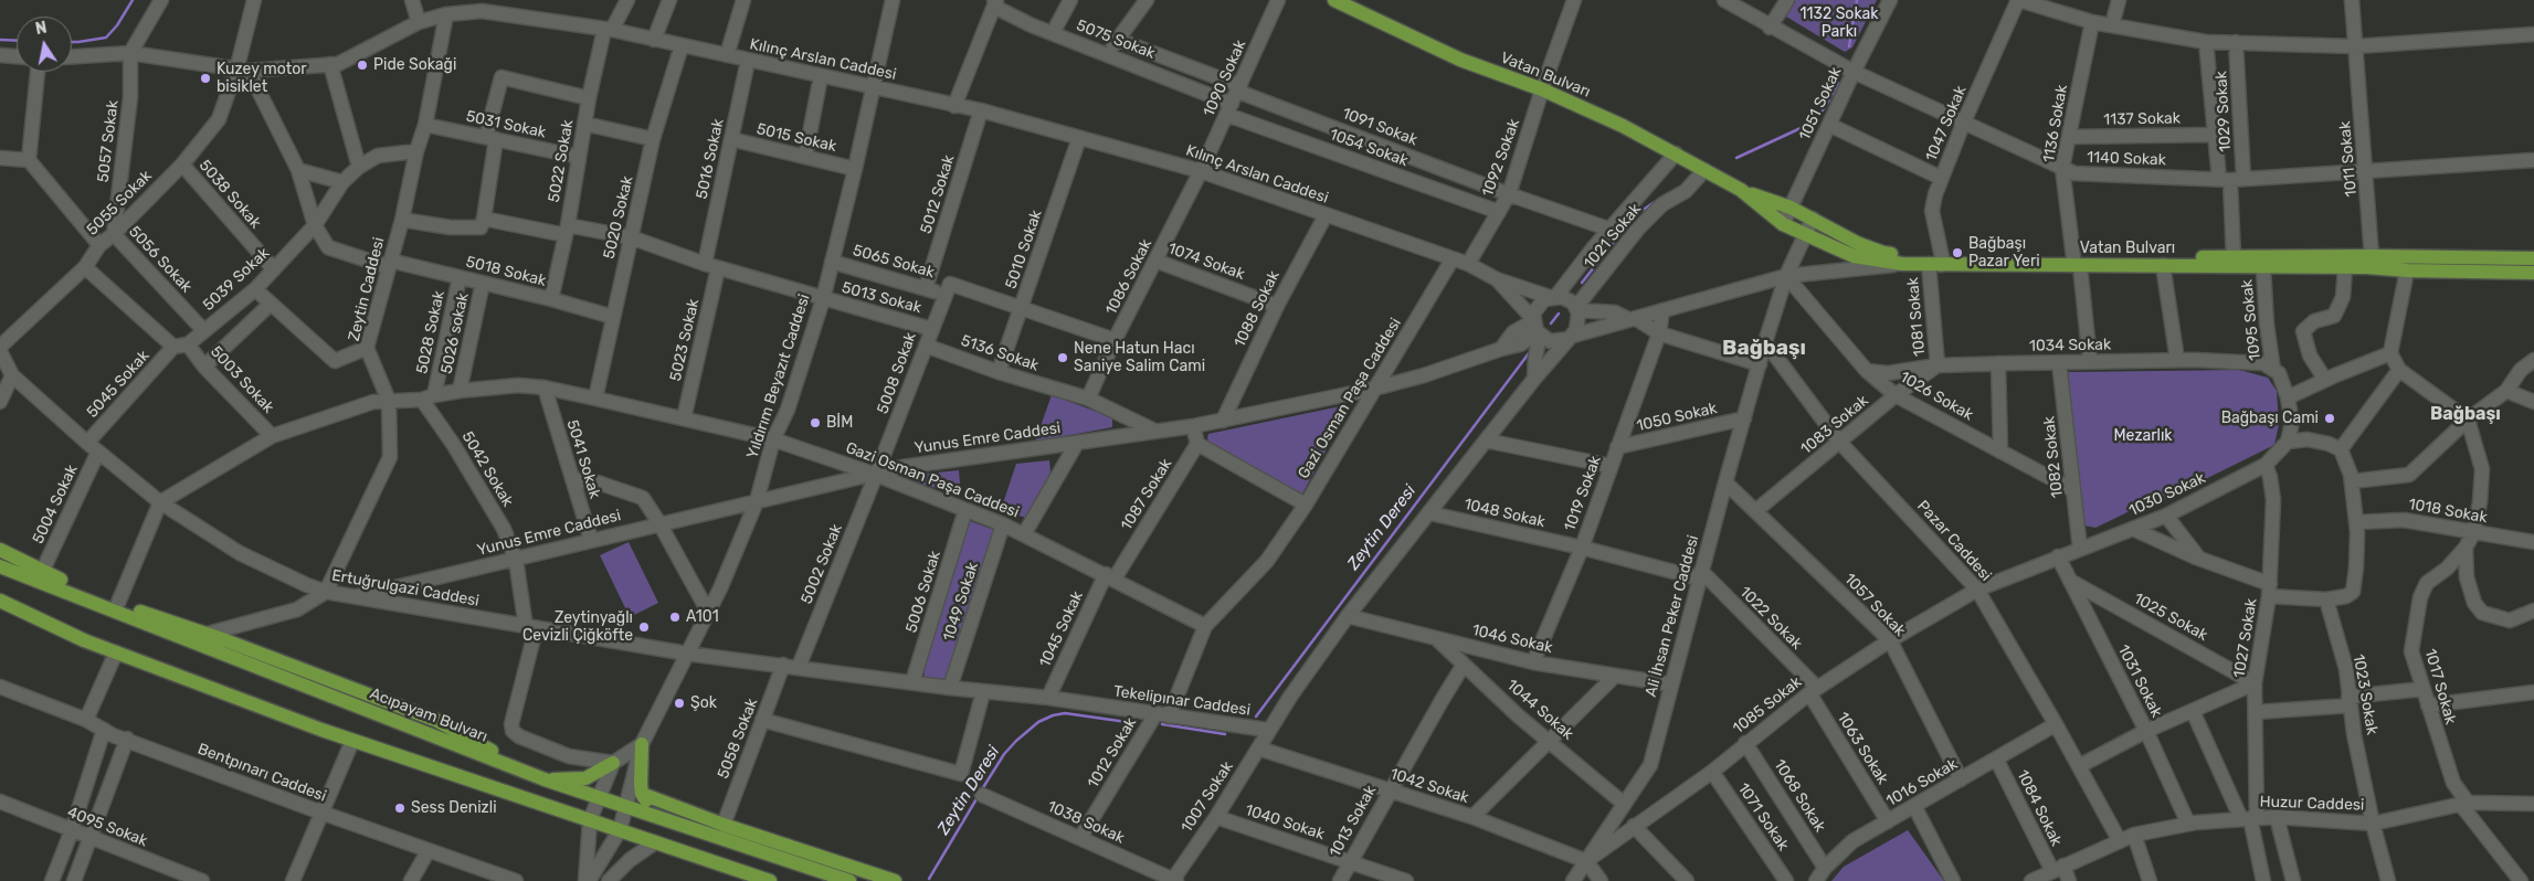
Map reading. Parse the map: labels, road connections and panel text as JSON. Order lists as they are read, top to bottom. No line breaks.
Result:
{"streets":{"main road":["Vatan Bulvarı","Acıpayam Bulvarı"],"street":["5075 Sokak","Kılınç Arslan Caddesi","1090 Sokak","1051 Sokak","1029 Sokak","1137 Sokak","1047 Sokak","1136 Sokak","5031 Sokak","1091 Sokak","5015 Sokak","5057 Sokak","1054 Sokak","1092 Sokak","5016 Sokak","1140 Sokak","1011 Sokak","5022 Sokak","5038 Sokak","5012 Sokak","5055 Sokak","5020 Sokak","1021 Sokak","5010 Sokak","5056 Sokak","5065 Sokak","1074 Sokak","5018 Sokak","1086 Sokak","5039 Sokak","Zeytin Caddesi","5013 Sokak","1088 Sokak","1081 Sokak","1095 Sokak","5028 Sokak","5026 sokak","5023 Sokak","1034 Sokak","5136 Sokak","5008 Sokak","Yıldırım Beyazıt Caddesi","5003 Sokak","5045 Sokak","1026 Sokak","Gazi Osman Paşa Caddesi","1050 Sokak","1083 Sokak","Yunus Emre Caddesi","1082 Sokak","5041 Sokak","5042 Sokak","1019 Sokak","1087 Sokak","1030 Sokak","5004 Sokak","1018 Sokak","1048 Sokak","Pazar Caddesi","5002 Sokak","Ertuğrulgazi Caddesi","5006 Sokak","1049 Sokak","1057 Sokak","Ali İhsan Peker Caddesi","1025 Sokak","1022 Sokak","1045 Sokak","1027 Sokak","1046 Sokak","1031 Sokak","1017 Sokak","1023 Sokak","Tekelipınar Caddesi","1085 Sokak","1044 Sokak","5058 Sokak","1063 Sokak","1012 Sokak","Bentpınarı Caddesi","1016 Sokak","1042 Sokak","1068 Sokak","1007 Sokak","Huzur Caddesi","1084 Sokak","1071 Sokak","1013 Sokak","1038 Sokak","1040 Sokak","4095 Sokak"]},"crossings":[["5075 Sokak","1090 Sokak"],["5075 Sokak","1091 Sokak"],["5075 Sokak","1054 Sokak"],["Kılınç Arslan Caddesi","1090 Sokak"],["Kılınç Arslan Caddesi","5057 Sokak"],["Kılınç Arslan Caddesi","1092 Sokak"],["Kılınç Arslan Caddesi","5016 Sokak"],["Kılınç Arslan Caddesi","5022 Sokak"],["Kılınç Arslan Caddesi","5012 Sokak"],["Kılınç Arslan Caddesi","5055 Sokak"],["Kılınç Arslan Caddesi","5020 Sokak"],["Kılınç Arslan Caddesi","1021 Sokak"],["Kılınç Arslan Caddesi","5010 Sokak"],["Kılınç Arslan Caddesi","5018 Sokak"],["Kılınç Arslan Caddesi","1086 Sokak"],["Kılınç Arslan Caddesi","Zeytin Caddesi"],["Kılınç Arslan Caddesi","1088 Sokak"],["Kılınç Arslan Caddesi","Yıldırım Beyazıt Caddesi"],["Kılınç Arslan Caddesi","Gazi Osman Paşa Caddesi"],["Kılınç Arslan Caddesi","Yunus Emre Caddesi"],["Kılınç Arslan Caddesi","Tekelipınar Caddesi"],["Vatan Bulvarı","1051 Sokak"],["Vatan Bulvarı","1047 Sokak"],["Vatan Bulvarı","1136 Sokak"],["Vatan Bulvarı","1092 Sokak"],["Vatan Bulvarı","1011 Sokak"],["Vatan Bulvarı","1021 Sokak"],["Vatan Bulvarı","1081 Sokak"],["Vatan Bulvarı","1095 Sokak"],["Vatan Bulvarı","Ali İhsan Peker Caddesi"],["1090 Sokak","1091 Sokak"],["1090 Sokak","1054 Sokak"],["1090 Sokak","1086 Sokak"],["1051 Sokak","1140 Sokak"],["1029 Sokak","1137 Sokak"],["1029 Sokak","1140 Sokak"],["1137 Sokak","1136 Sokak"],["1047 Sokak","1140 Sokak"],["1047 Sokak","1081 Sokak"],["1136 Sokak","1140 Sokak"],["1136 Sokak","1034 Sokak"],["5031 Sokak","5022 Sokak"],["5031 Sokak","Zeytin Caddesi"],["1091 Sokak","1054 Sokak"],["1091 Sokak","1092 Sokak"],["5015 Sokak","5016 Sokak"],["5015 Sokak","Yıldırım Beyazıt Caddesi"],["5057 Sokak","5055 Sokak"],["5057 Sokak","5056 Sokak"],["1054 Sokak","1092 Sokak"],["5016 Sokak","5013 Sokak"],["5016 Sokak","5023 Sokak"],["1140 Sokak","1011 Sokak"],["5022 Sokak","5018 Sokak"],["5022 Sokak","5013 Sokak"],["5038 Sokak","5055 Sokak"],["5038 Sokak","5039 Sokak"],["5012 Sokak","5065 Sokak"],["5055 Sokak","5056 Sokak"],["5055 Sokak","5018 Sokak"],["5020 Sokak","5018 Sokak"],["5020 Sokak","5013 Sokak"],["5020 Sokak","Gazi Osman Paşa Caddesi"],["1021 Sokak","Yunus Emre Caddesi"],["1021 Sokak","Tekelipınar Caddesi"],["5010 Sokak","5065 Sokak"],["5010 Sokak","5136 Sokak"],["5056 Sokak","5039 Sokak"],["5065 Sokak","1086 Sokak"],["5065 Sokak","5008 Sokak"],["5065 Sokak","Yıldırım Beyazıt Caddesi"],["1074 Sokak","1086 Sokak"],["1074 Sokak","1088 Sokak"],["5018 Sokak","5039 Sokak"],["5018 Sokak","Zeytin Caddesi"],["5018 Sokak","5028 Sokak"],["5018 Sokak","5026 sokak"],["1086 Sokak","5136 Sokak"],["5039 Sokak","Zeytin Caddesi"],["5039 Sokak","5003 Sokak"],["5039 Sokak","5045 Sokak"],["Zeytin Caddesi","Gazi Osman Paşa Caddesi"],["Zeytin Caddesi","Ertuğrulgazi Caddesi"],["5013 Sokak","5023 Sokak"],["5013 Sokak","5008 Sokak"],["5013 Sokak","Yıldırım Beyazıt Caddesi"],["1088 Sokak","Yunus Emre Caddesi"],["1081 Sokak","1034 Sokak"],["1081 Sokak","1083 Sokak"],["1095 Sokak","1034 Sokak"],["5028 Sokak","Gazi Osman Paşa Caddesi"],["5028 Sokak","5042 Sokak"],["5026 sokak","Gazi Osman Paşa Caddesi"],["5023 Sokak","Gazi Osman Paşa Caddesi"],["1034 Sokak","1026 Sokak"],["1034 Sokak","1083 Sokak"],["1034 Sokak","1082 Sokak"],["5136 Sokak","5008 Sokak"],["5136 Sokak","Yunus Emre Caddesi"],["5008 Sokak","Gazi Osman Paşa Caddesi"],["5008 Sokak","Yunus Emre Caddesi"],["5008 Sokak","5002 Sokak"],["Yıldırım Beyazıt Caddesi","Gazi Osman Paşa Caddesi"],["Yıldırım Beyazıt Caddesi","Yunus Emre Caddesi"],["Yıldırım Beyazıt Caddesi","Ertuğrulgazi Caddesi"],["Yıldırım Beyazıt Caddesi","Tekelipınar Caddesi"],["Yıldırım Beyazıt Caddesi","Acıpayam Bulvarı"],["5003 Sokak","Gazi Osman Paşa Caddesi"],["5045 Sokak","Ertuğrulgazi Caddesi"],["1026 Sokak","1083 Sokak"],["1026 Sokak","1082 Sokak"],["1026 Sokak","Ali İhsan Peker Caddesi"],["Gazi Osman Paşa Caddesi","Yunus Emre Caddesi"],["Gazi Osman Paşa Caddesi","5041 Sokak"],["Gazi Osman Paşa Caddesi","5042 Sokak"],["Gazi Osman Paşa Caddesi","1087 Sokak"],["Gazi Osman Paşa Caddesi","5002 Sokak"],["Gazi Osman Paşa Caddesi","Ertuğrulgazi Caddesi"],["Gazi Osman Paşa Caddesi","5006 Sokak"],["Gazi Osman Paşa Caddesi","1049 Sokak"],["Gazi Osman Paşa Caddesi","1045 Sokak"],["Gazi Osman Paşa Caddesi","1012 Sokak"],["1050 Sokak","1019 Sokak"],["1050 Sokak","Ali İhsan Peker Caddesi"],["1083 Sokak","Pazar Caddesi"],["1083 Sokak","1057 Sokak"],["Yunus Emre Caddesi","5041 Sokak"],["Yunus Emre Caddesi","5042 Sokak"],["Yunus Emre Caddesi","5002 Sokak"],["Yunus Emre Caddesi","Ertuğrulgazi Caddesi"],["Yunus Emre Caddesi","Tekelipınar Caddesi"],["1082 Sokak","1030 Sokak"],["5042 Sokak","Ertuğrulgazi Caddesi"],["1019 Sokak","1048 Sokak"],["1019 Sokak","1046 Sokak"],["1087 Sokak","1045 Sokak"],["1030 Sokak","Pazar Caddesi"],["1030 Sokak","1027 Sokak"],["1030 Sokak","1031 Sokak"],["1030 Sokak","1085 Sokak"],["5004 Sokak","Ertuğrulgazi Caddesi"],["1018 Sokak","1017 Sokak"],["1048 Sokak","Ali İhsan Peker Caddesi"],["1048 Sokak","1022 Sokak"],["1048 Sokak","Tekelipınar Caddesi"],["Pazar Caddesi","Ali İhsan Peker Caddesi"],["Pazar Caddesi","1085 Sokak"],["Pazar Caddesi","1016 Sokak"],["Pazar Caddesi","Huzur Caddesi"],["5002 Sokak","Tekelipınar Caddesi"],["Ertuğrulgazi Caddesi","Tekelipınar Caddesi"],["5006 Sokak","Tekelipınar Caddesi"],["1049 Sokak","Tekelipınar Caddesi"],["1057 Sokak","Ali İhsan Peker Caddesi"],["1057 Sokak","1085 Sokak"],["1057 Sokak","1016 Sokak"],["Ali İhsan Peker Caddesi","1022 Sokak"],["Ali İhsan Peker Caddesi","1046 Sokak"],["Ali İhsan Peker Caddesi","1085 Sokak"],["Ali İhsan Peker Caddesi","1044 Sokak"],["Ali İhsan Peker Caddesi","1042 Sokak"],["1025 Sokak","1027 Sokak"],["1025 Sokak","1031 Sokak"],["1022 Sokak","1085 Sokak"],["1022 Sokak","1063 Sokak"],["1045 Sokak","Tekelipınar Caddesi"],["1027 Sokak","Huzur Caddesi"],["1046 Sokak","Tekelipınar Caddesi"],["1046 Sokak","1044 Sokak"],["1031 Sokak","Huzur Caddesi"],["1017 Sokak","Huzur Caddesi"],["1023 Sokak","Huzur Caddesi"],["Tekelipınar Caddesi","5058 Sokak"],["Tekelipınar Caddesi","1012 Sokak"],["Tekelipınar Caddesi","1007 Sokak"],["1085 Sokak","1063 Sokak"],["1085 Sokak","1042 Sokak"],["1085 Sokak","1068 Sokak"],["1085 Sokak","1071 Sokak"],["1044 Sokak","1013 Sokak"],["1063 Sokak","1016 Sokak"],["1012 Sokak","1038 Sokak"],["1016 Sokak","1068 Sokak"],["1016 Sokak","1084 Sokak"],["1042 Sokak","1007 Sokak"],["1042 Sokak","1013 Sokak"],["1007 Sokak","1038 Sokak"],["1007 Sokak","1040 Sokak"],["Huzur Caddesi","1084 Sokak"],["1013 Sokak","1040 Sokak"]],"districts":["Bağbaşı","Bağbaşı"],"water":["Zeytin Deresi"],"parks":["1132 Sokak Parkı","Mezarlık"],"places":["Pide Sokaği","Kuzey motor bisiklet","Bağbaşı Pazar Yeri","Nene Hatun Hacı Saniye Salim Cami","Bağbaşı Cami","BİM","A101","Zeytinyağlı Cevizli Çiğköfte","Şok","Sess Denizli"],"north":"top"}
